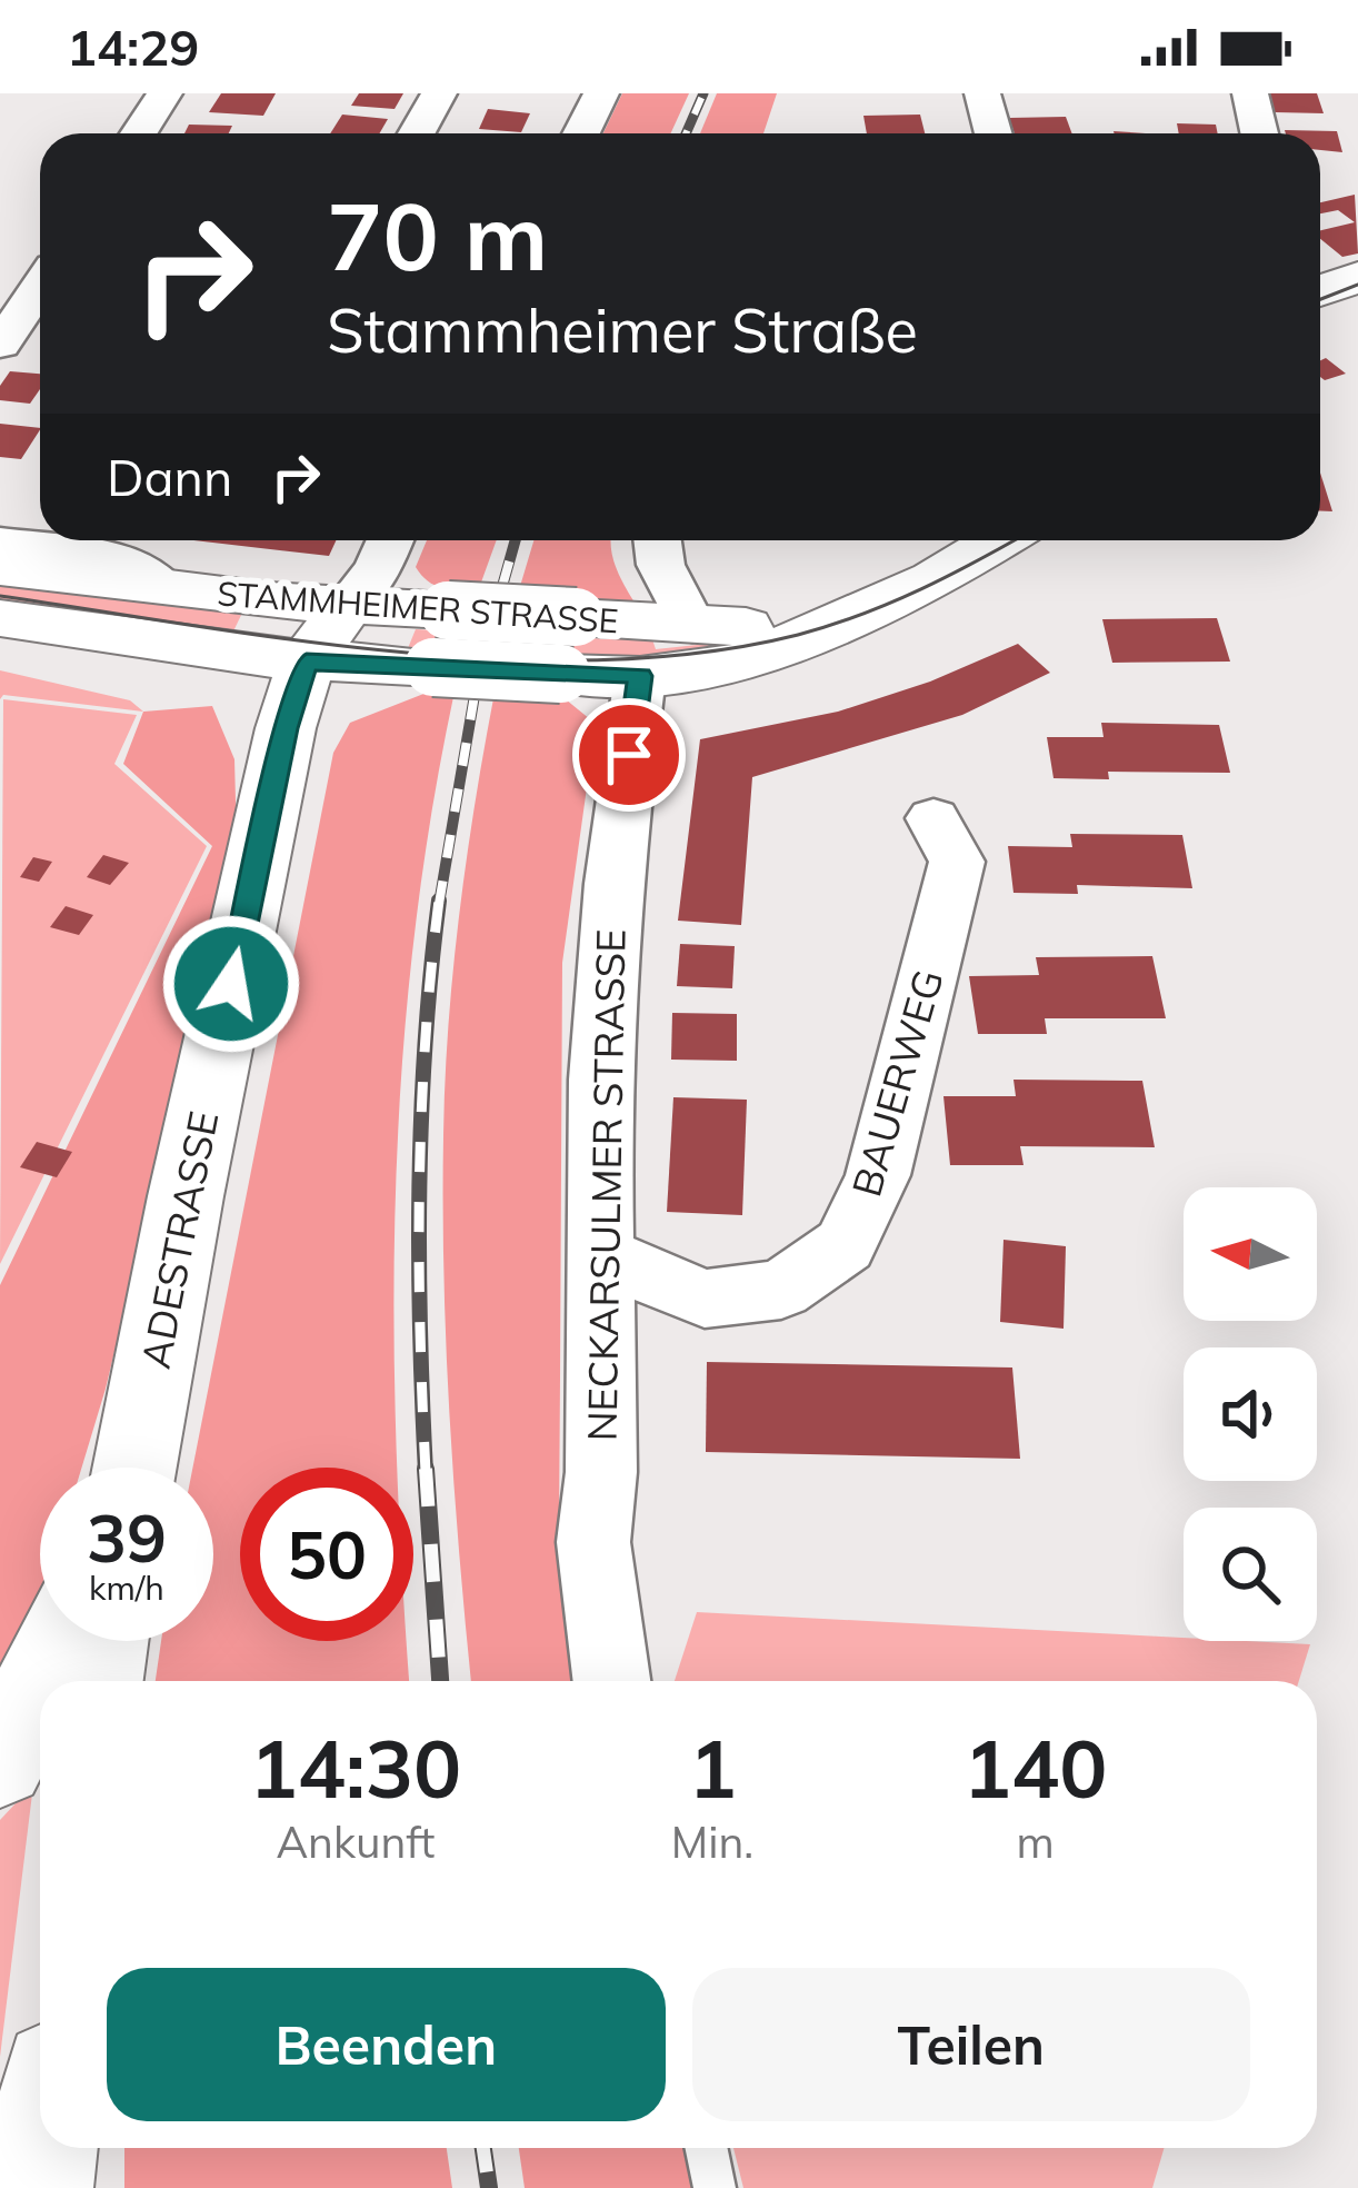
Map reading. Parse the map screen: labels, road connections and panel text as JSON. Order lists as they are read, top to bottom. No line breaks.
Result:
{"streets":{"main road":["STAMMHEIMER STRASSE","ADESTRASSE"],"street":["BAUERWEG","NECKARSULMER STRASSE"]},"crossings":[["STAMMHEIMER STRASSE","NECKARSULMER STRASSE"],["STAMMHEIMER STRASSE","ADESTRASSE"],["BAUERWEG","NECKARSULMER STRASSE"]],"north":"left","page":{"status":"14:29","turn":["70 m","Stammheimer Straße"],"then":"Dann","speed":"39 km/h","limit":"50","eta":["14:30","Ankunft","1","Min.","140","m"],"buttons":["Beenden","Teilen"]}}
